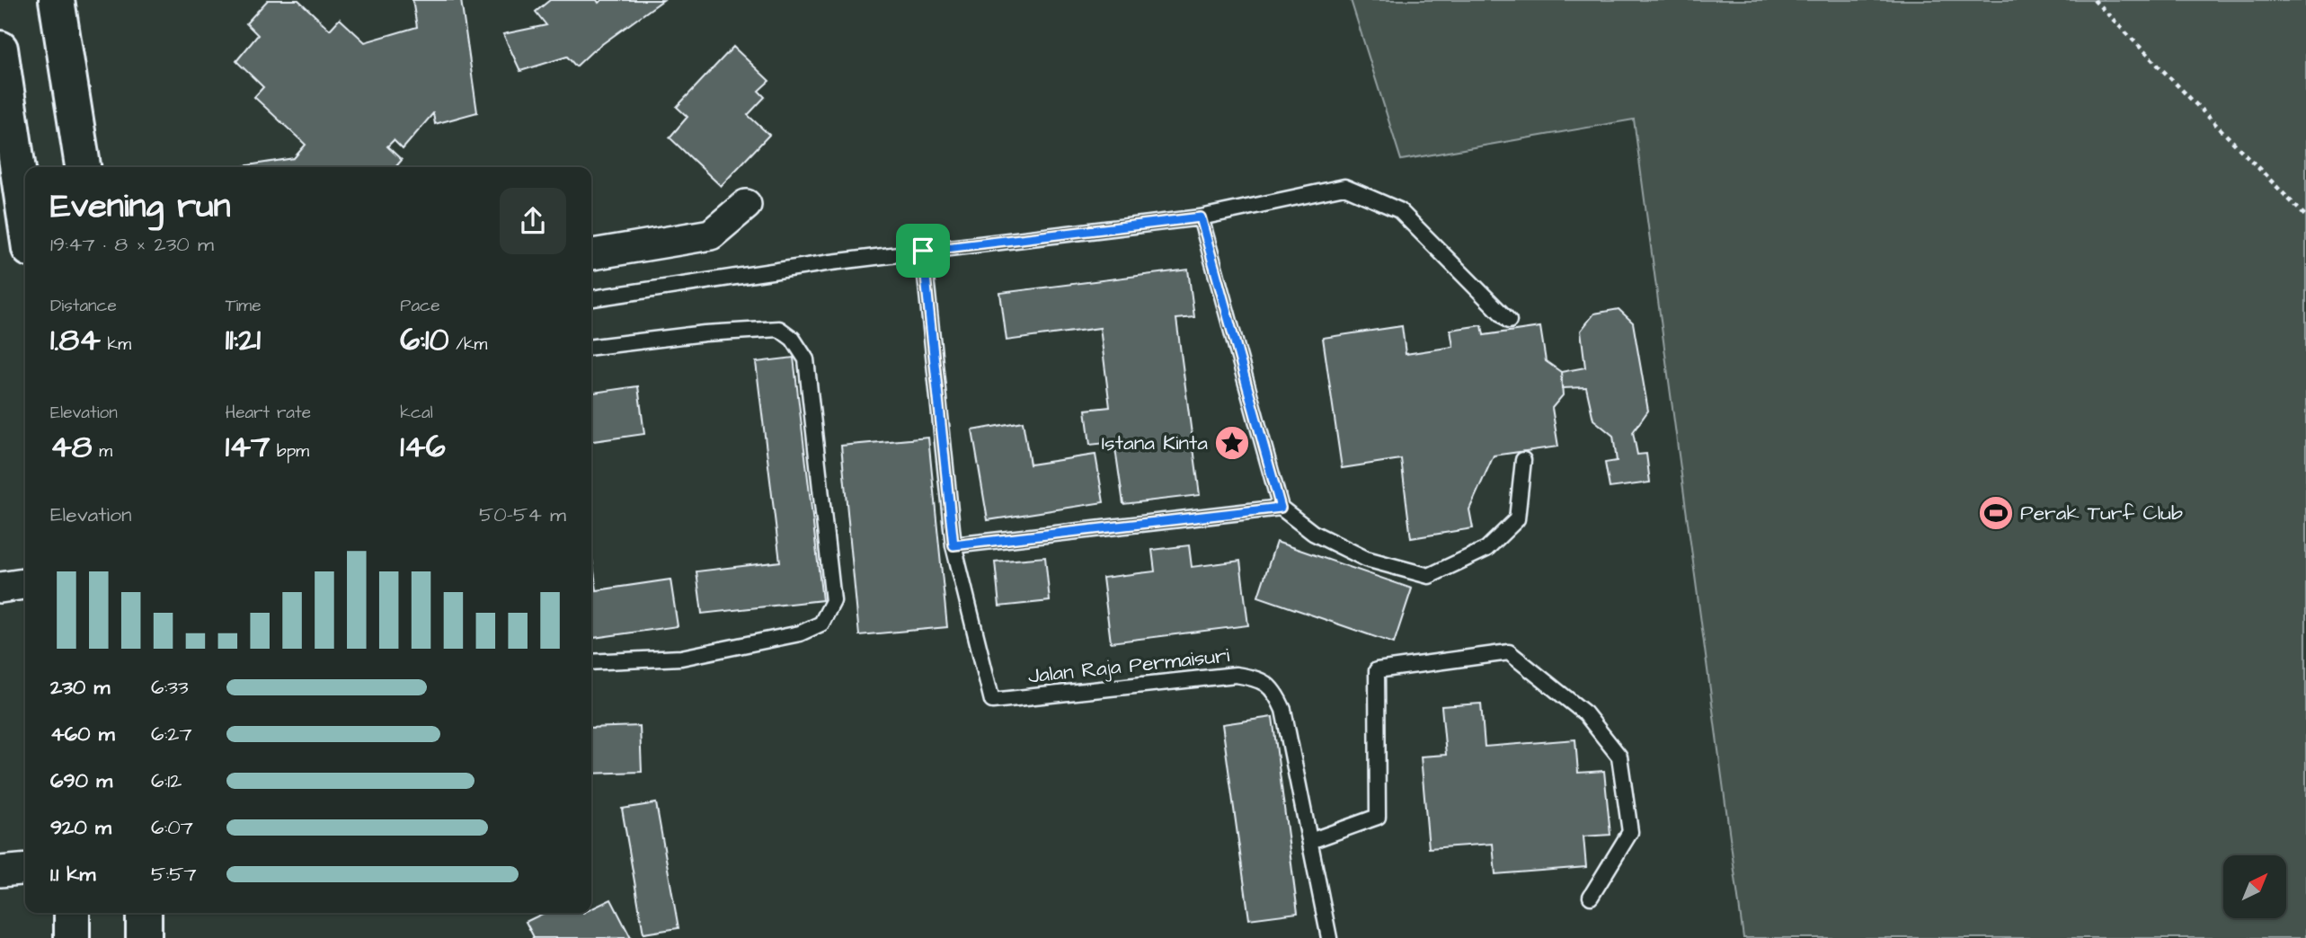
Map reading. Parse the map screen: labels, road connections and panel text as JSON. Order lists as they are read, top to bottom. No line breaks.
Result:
{"streets":{"lane":["Jalan Raja Permaisuri"]},"places":{"place":["Istana Kinta"],"sports":["Perak Turf Club"]},"north":"top right","page":{"heading":["Evening run","19:47 · 8 × 230 m"],"stats":[["Distance","1.84 km"],["Time","11:21"],["Pace","6:10 /km"],["Elevation","48 m"],["Heart rate","147 bpm"],["kcal","146"]],"chart":["Elevation","50–54 m"],"list":[{"name":"230 m","note":"6:33"},{"name":"460 m","note":"6:27"},{"name":"690 m","note":"6:12"},{"name":"920 m","note":"6:07"},{"name":"1.1 km","note":"5:57"}]}}
